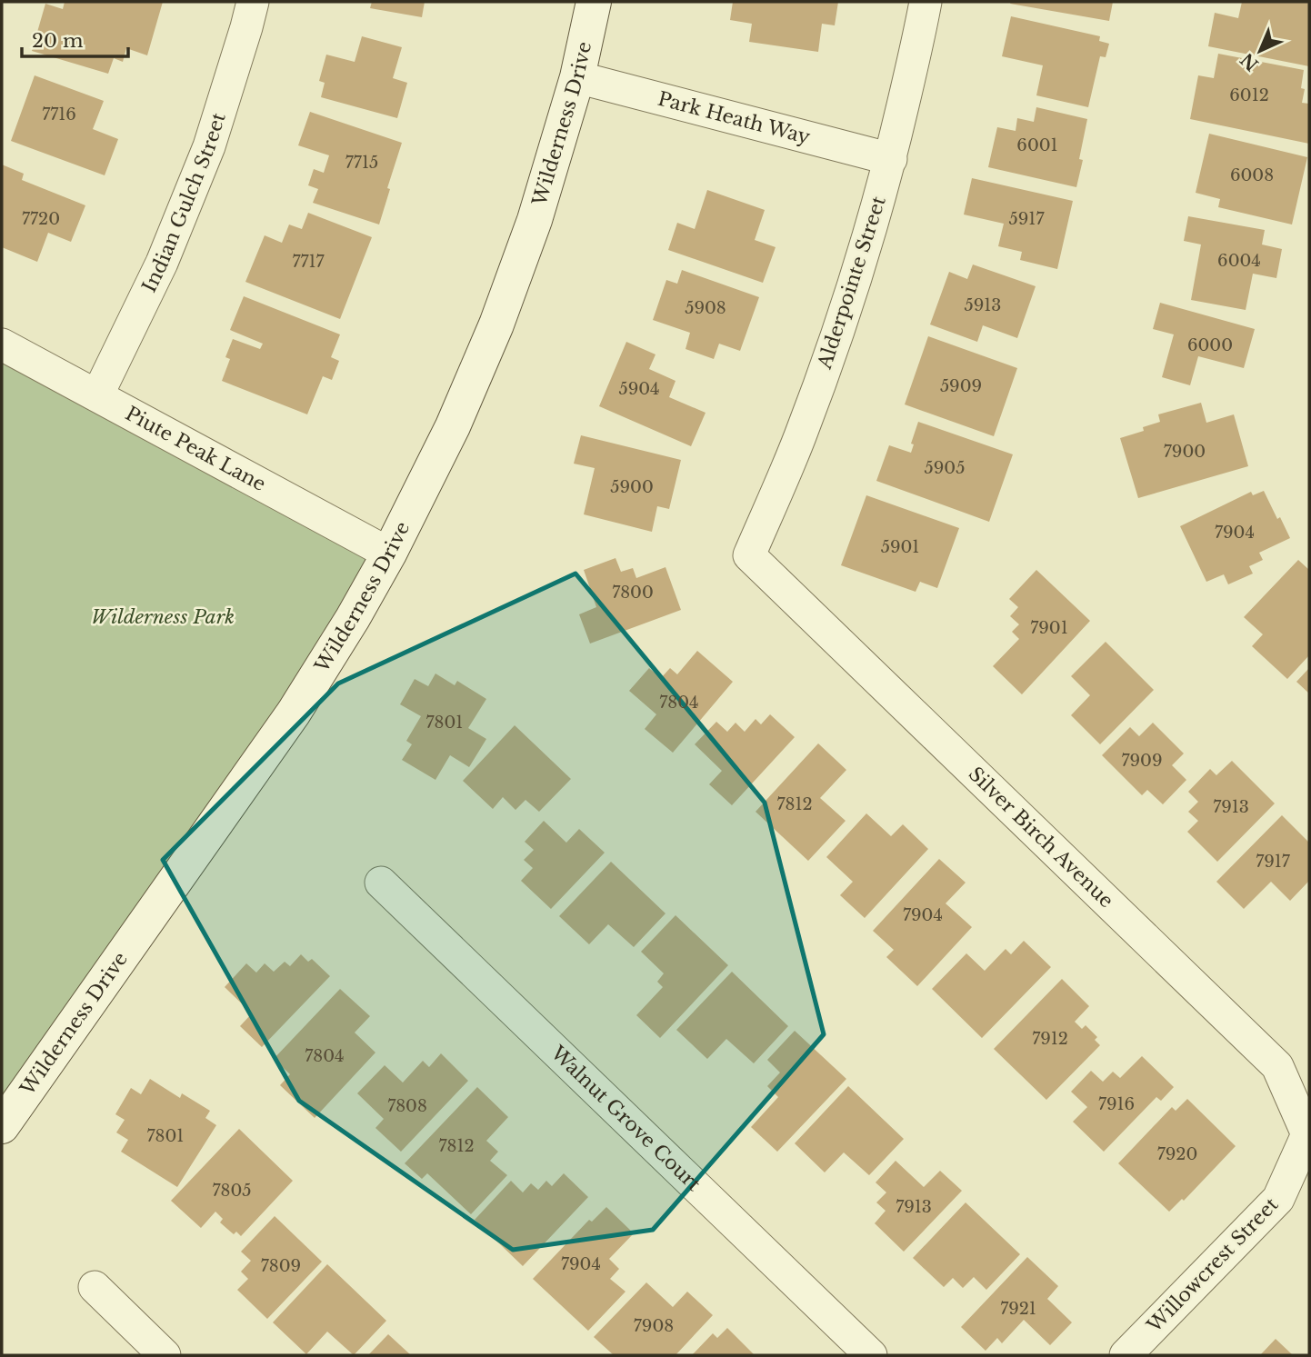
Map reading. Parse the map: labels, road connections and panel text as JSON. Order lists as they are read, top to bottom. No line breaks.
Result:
{"streets":{"street":["Park Heath Way","Wilderness Drive","Indian Gulch Street","Alderpointe Street","Piute Peak Lane","Silver Birch Avenue","Walnut Grove Court","Willowcrest Street"]},"crossings":[["Park Heath Way","Wilderness Drive"],["Park Heath Way","Alderpointe Street"],["Wilderness Drive","Piute Peak Lane"],["Indian Gulch Street","Piute Peak Lane"],["Alderpointe Street","Silver Birch Avenue"],["Silver Birch Avenue","Willowcrest Street"]],"parks":["Wilderness Park"],"house_numbers":["6012","7716","6001","7715","6008","7720","5917","6004","7717","5913","5908","6000","5909","5904","7900","5905","5900","7904","5901","7800","7901","7804","7801","7909","7812","7913","7917","7904","7912","7804","7916","7808","7801","7812","7920","7805","7913","7904","7809","7921","7908"],"scale_bar":"20 m","north":"bottom left"}
